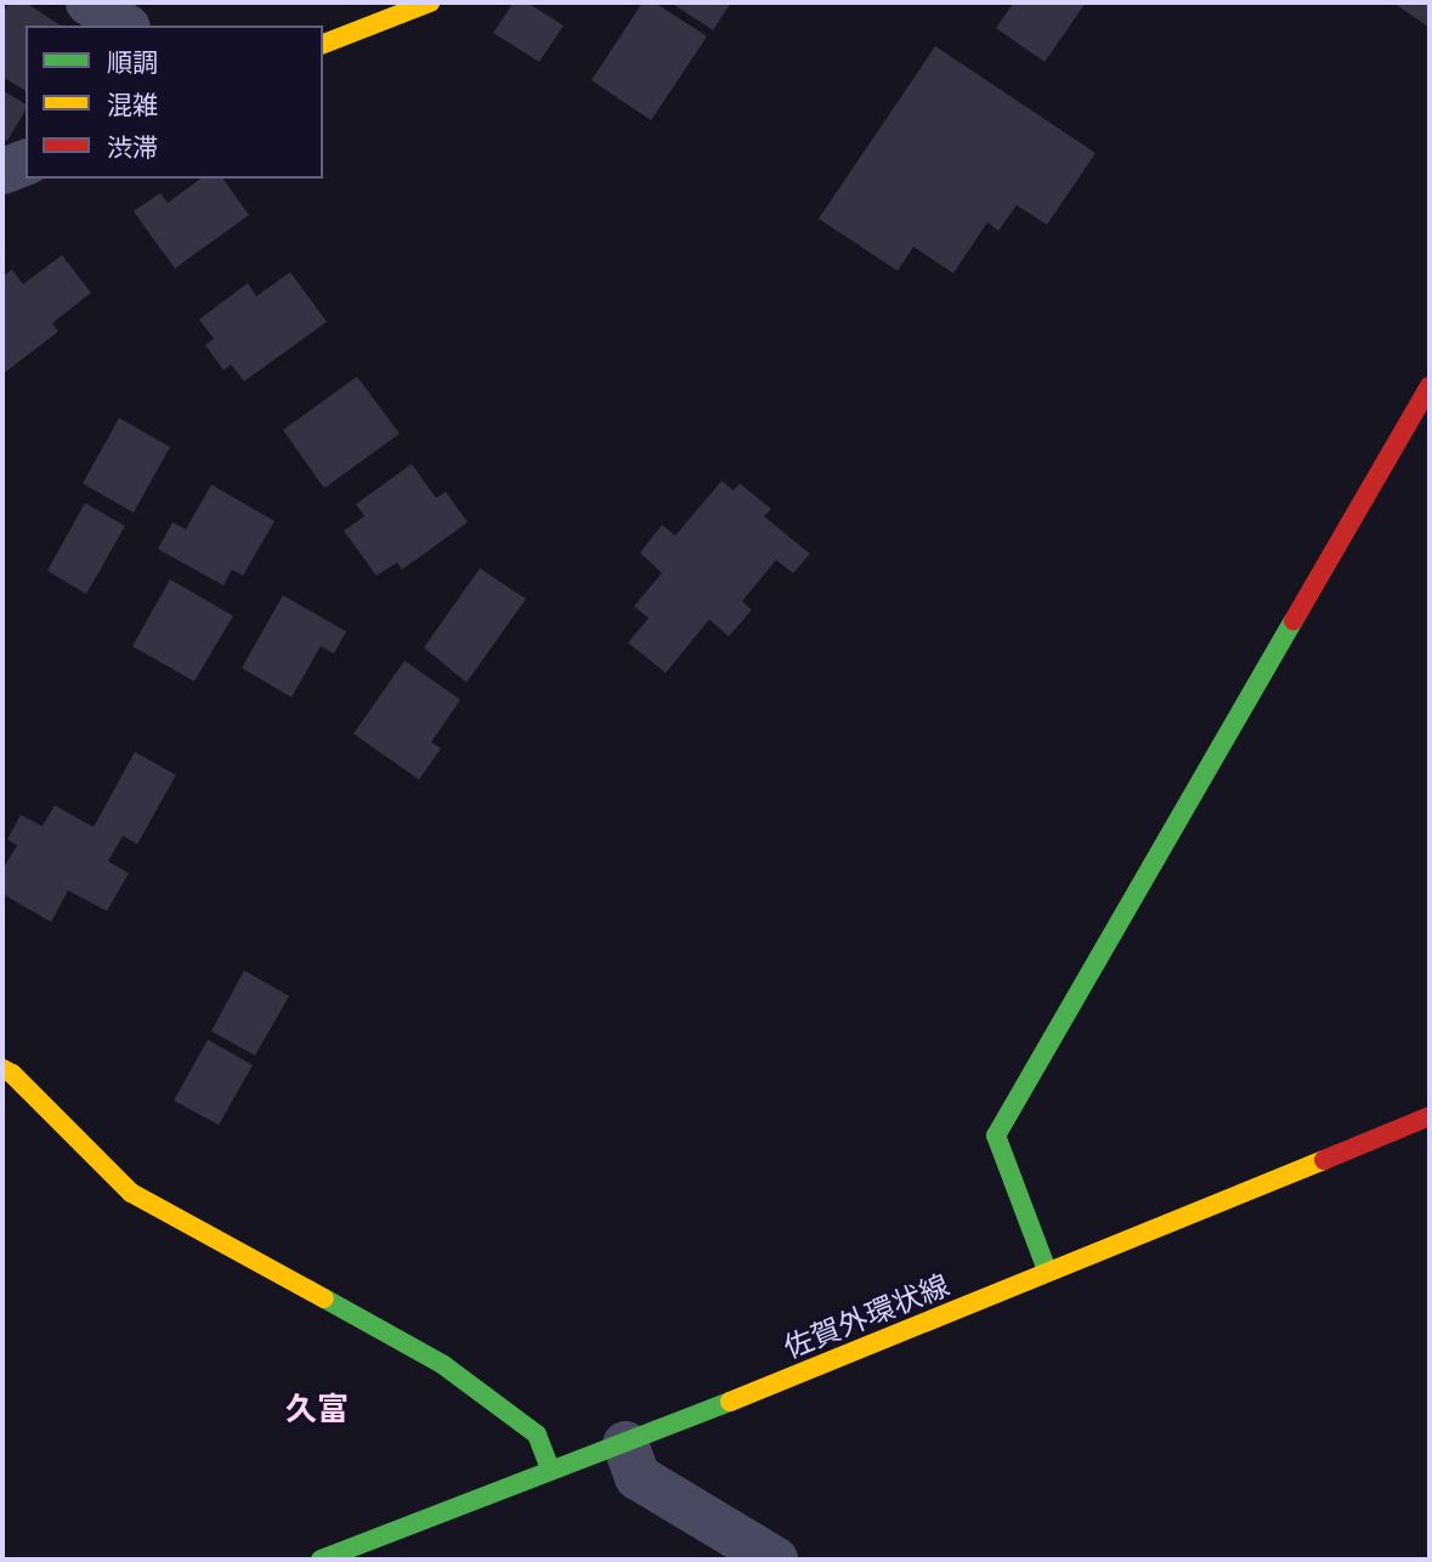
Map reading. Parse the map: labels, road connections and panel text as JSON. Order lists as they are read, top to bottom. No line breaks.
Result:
{"streets":{"street":["佐賀外環状線"]},"districts":["久富"],"legend":["順調","混雑","渋滞"]}
